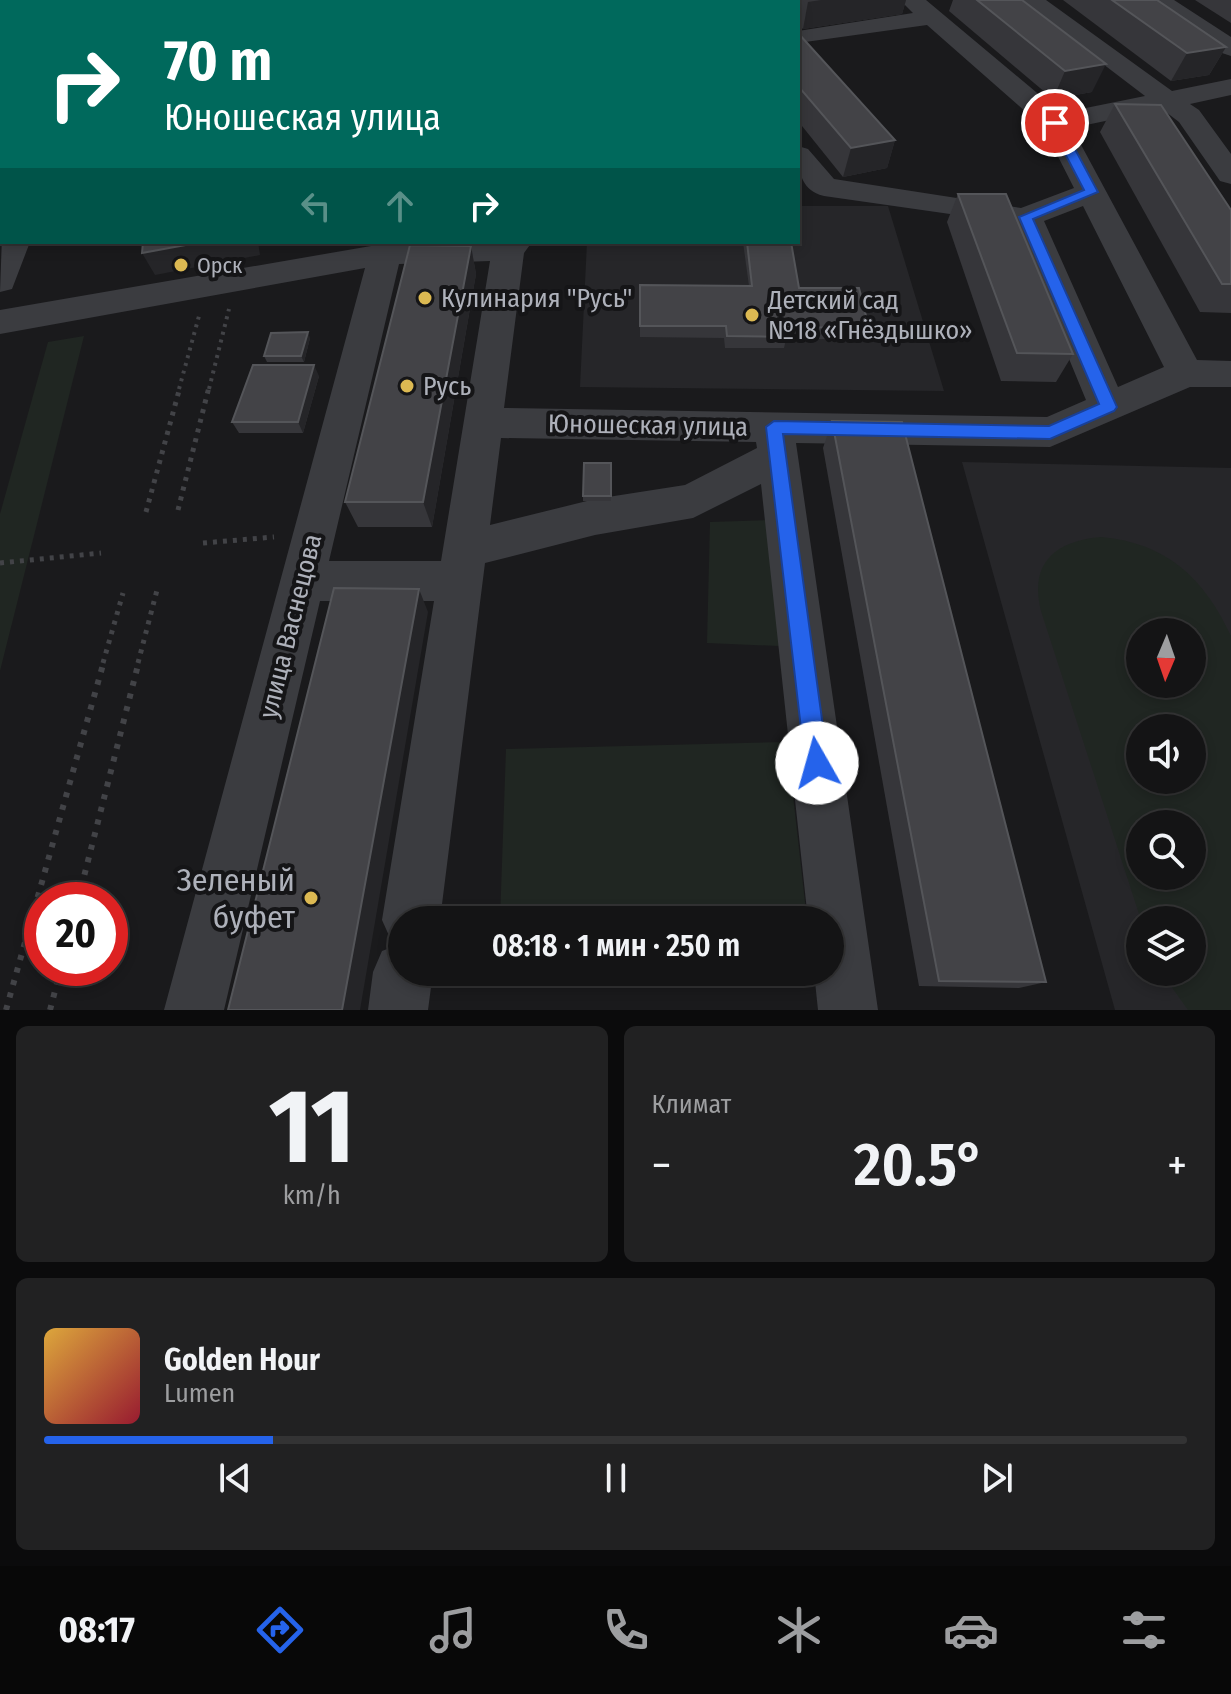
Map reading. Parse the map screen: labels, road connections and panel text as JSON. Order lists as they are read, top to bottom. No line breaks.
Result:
{"streets":{"street":["Юношеская улица","улица Васнецова"]},"places":["Орск","Кулинария \"Русь\"","Детский сад №18 «Гнёздышко»","Русь","Зеленый буфет"],"north":"bottom","page":{"turn":["70 m","Юношеская улица"],"limit":"20","trip":"08:18 · 1 мин · 250 m","tile":[["11","km/h"],"Климат"],"heat":["−","20.5°","+"],"song":["Golden Hour","Lumen"],"tabs":"08:17"}}
